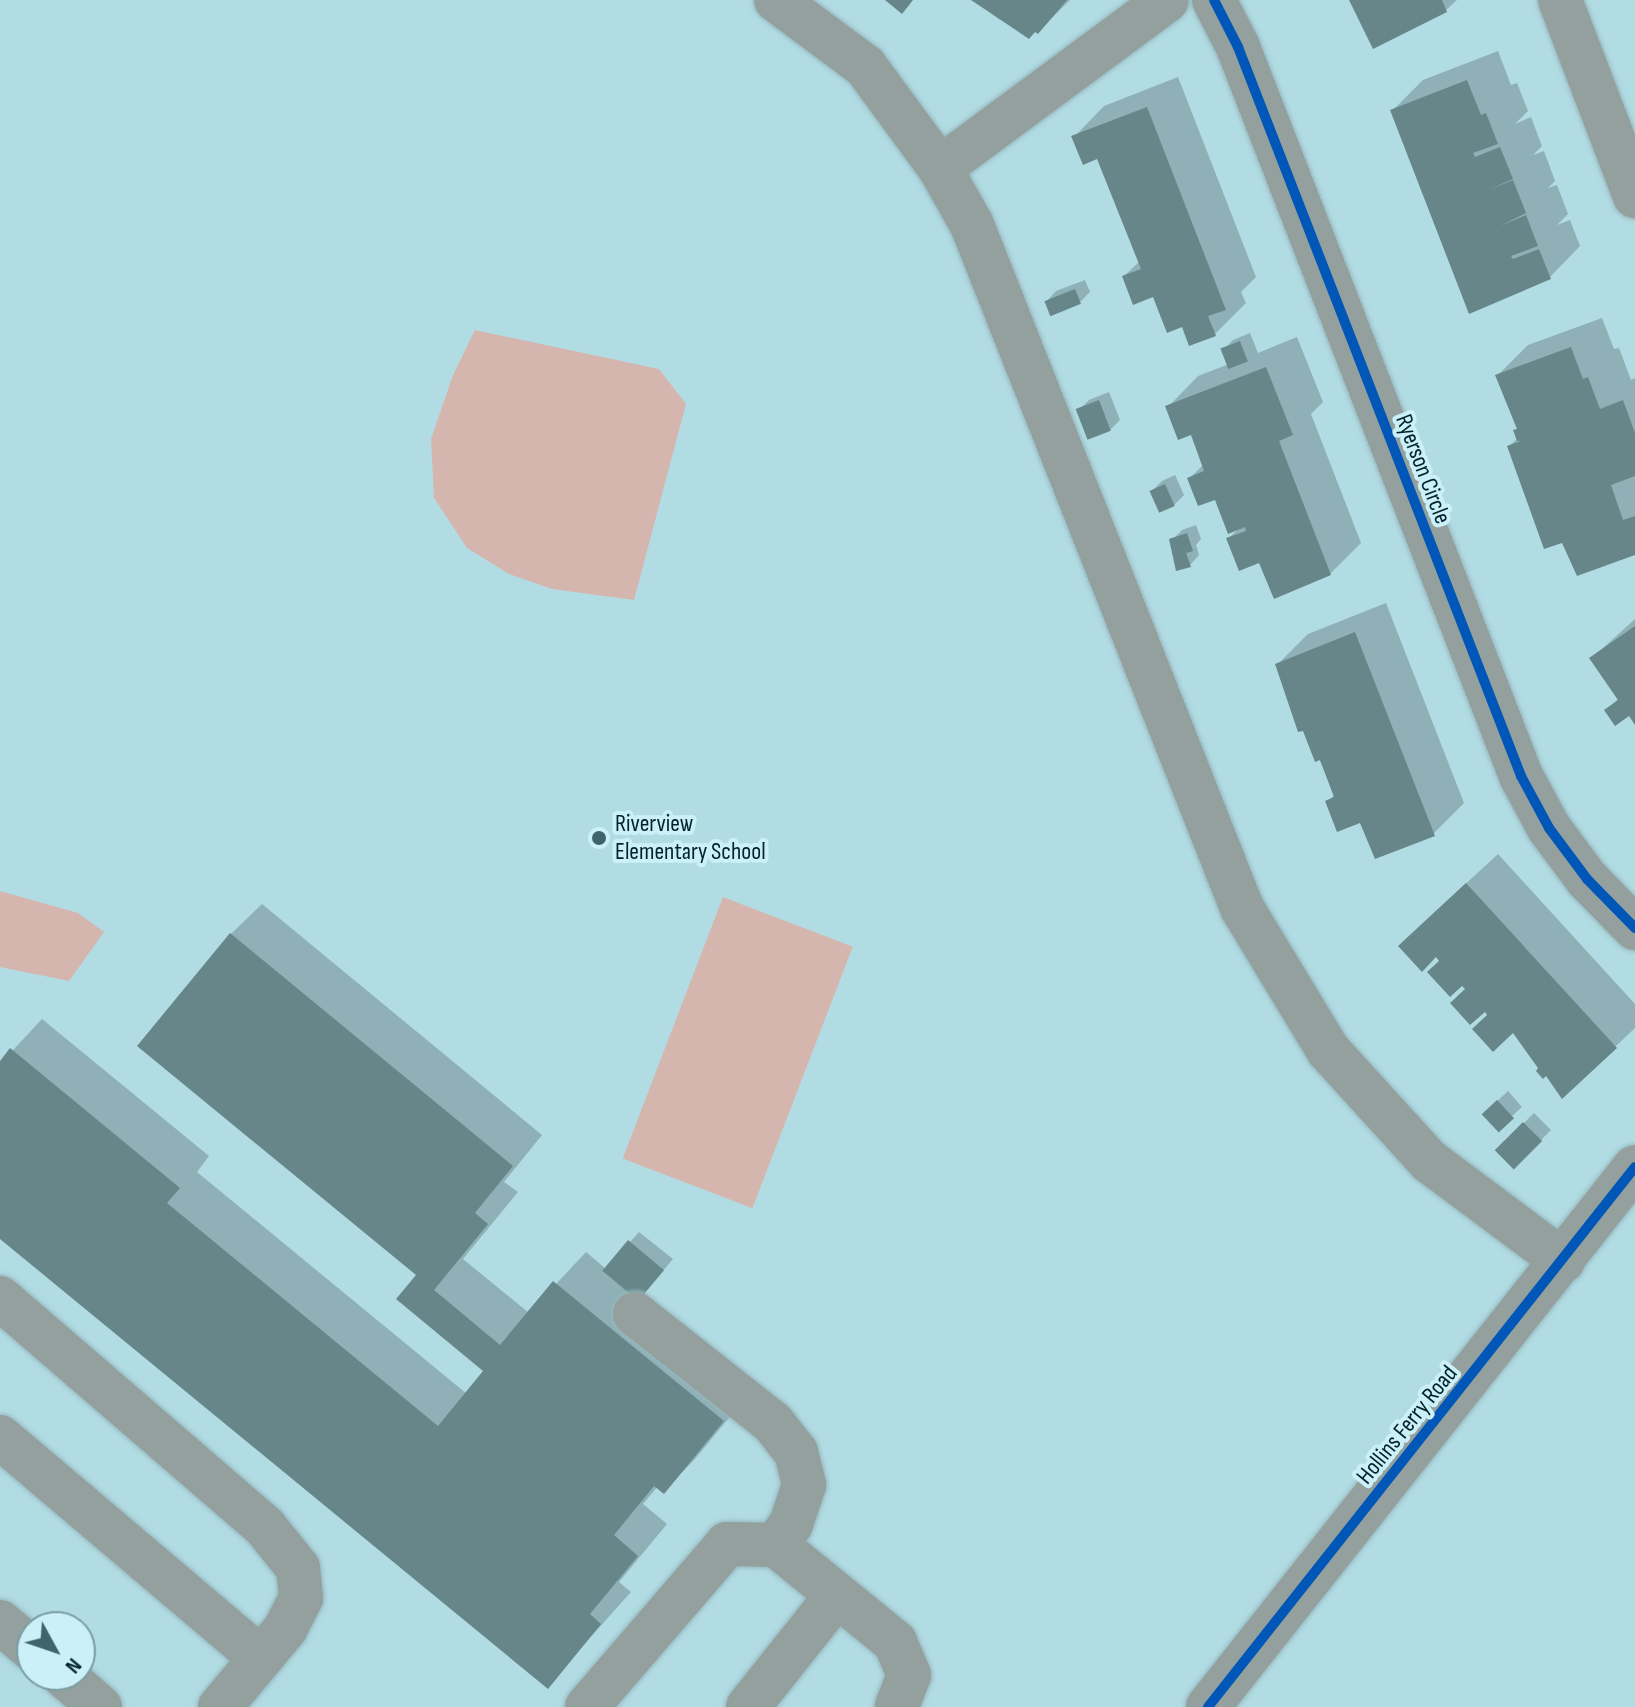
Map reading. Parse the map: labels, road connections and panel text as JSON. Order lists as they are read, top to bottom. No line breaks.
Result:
{"streets":{"street":["Ryerson Circle","Hollins Ferry Road"]},"places":["Riverview Elementary School"],"north":"bottom right"}
